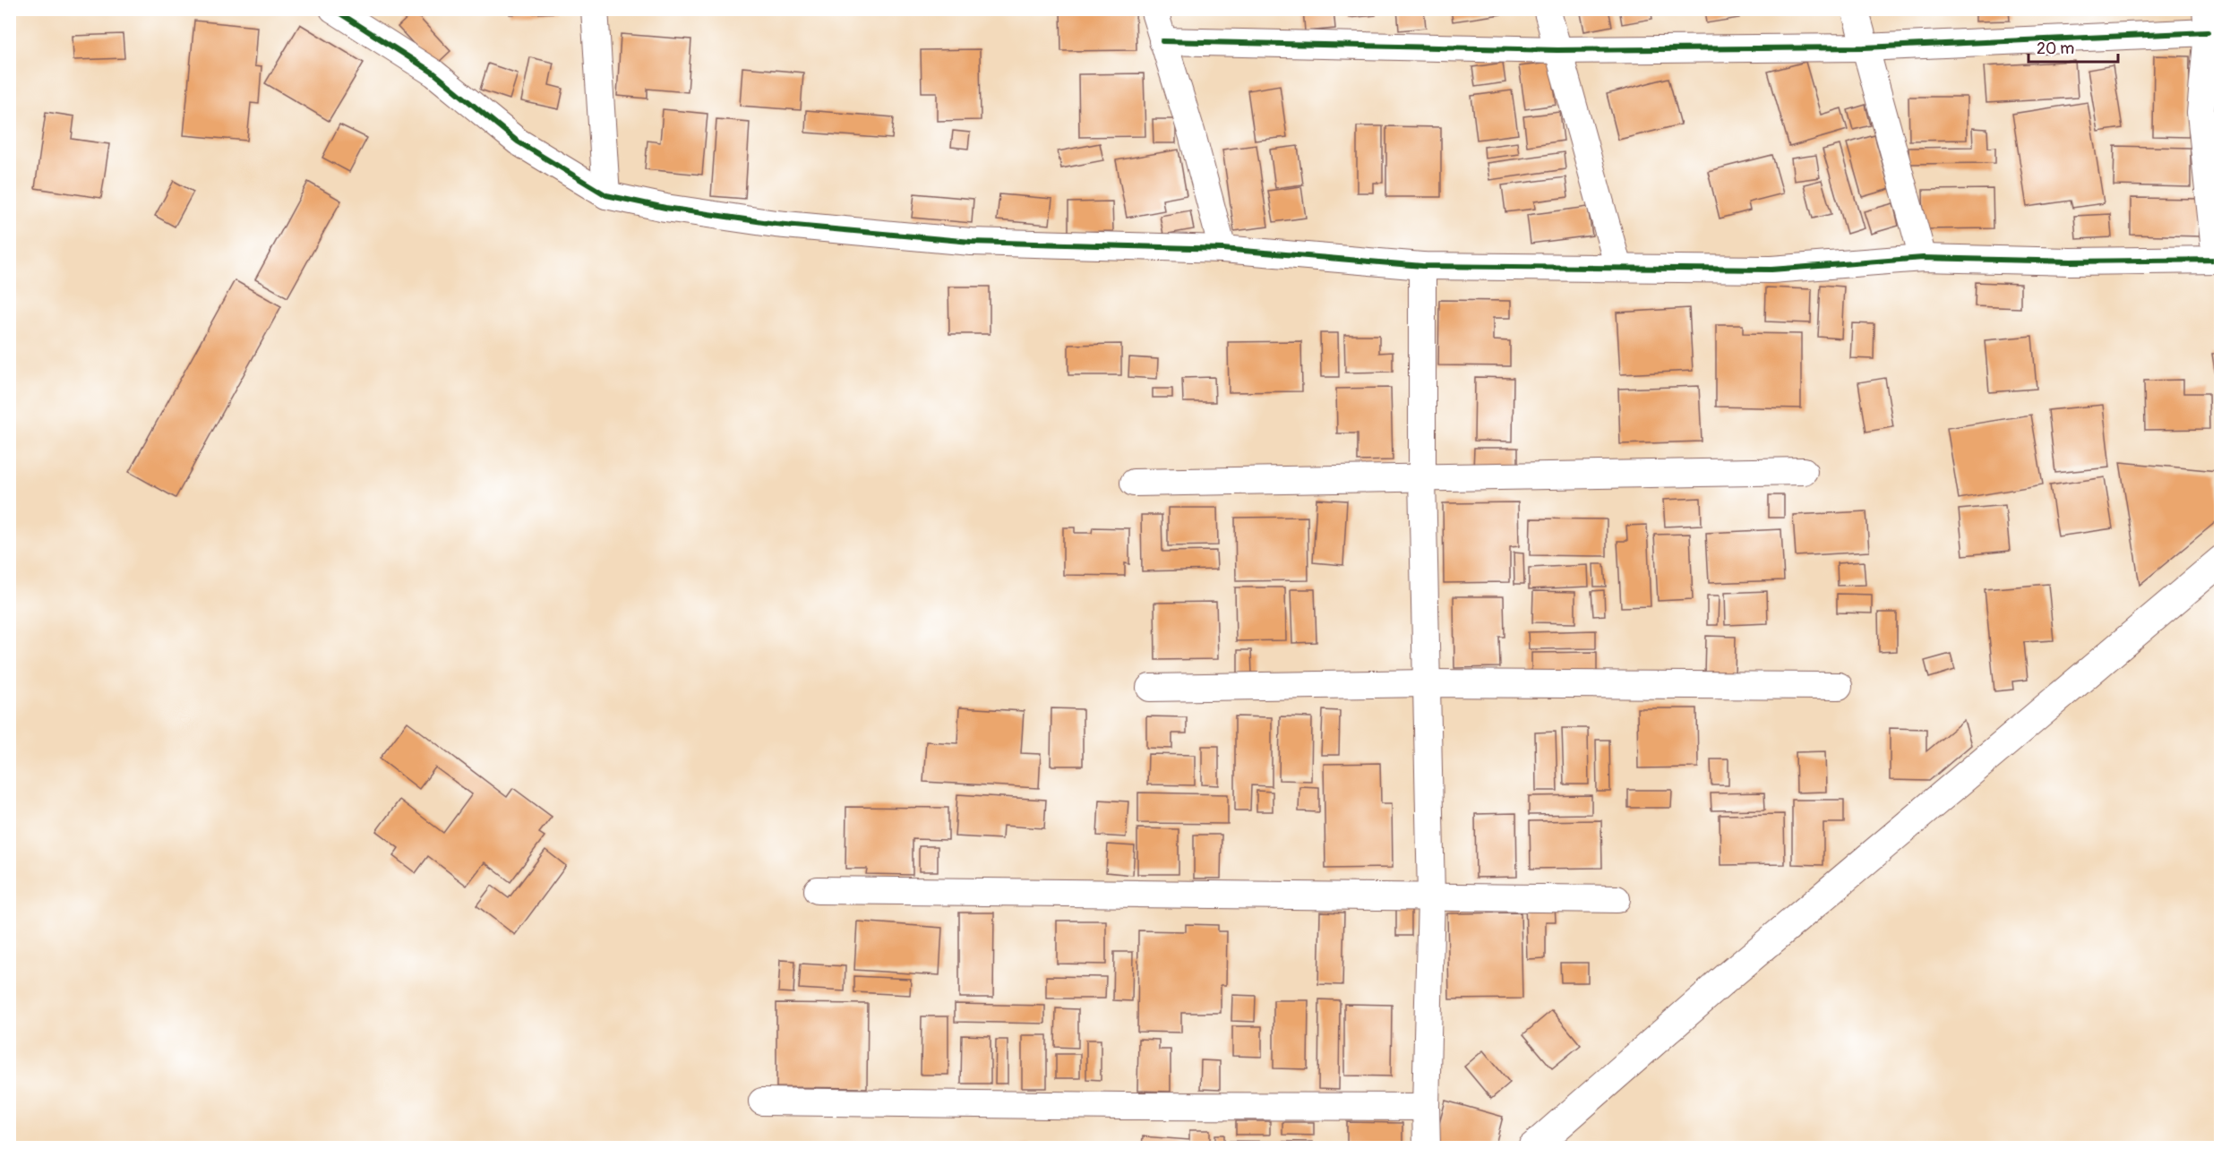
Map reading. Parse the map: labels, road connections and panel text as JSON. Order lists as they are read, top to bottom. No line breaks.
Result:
{"scale_bar":"20 m"}
